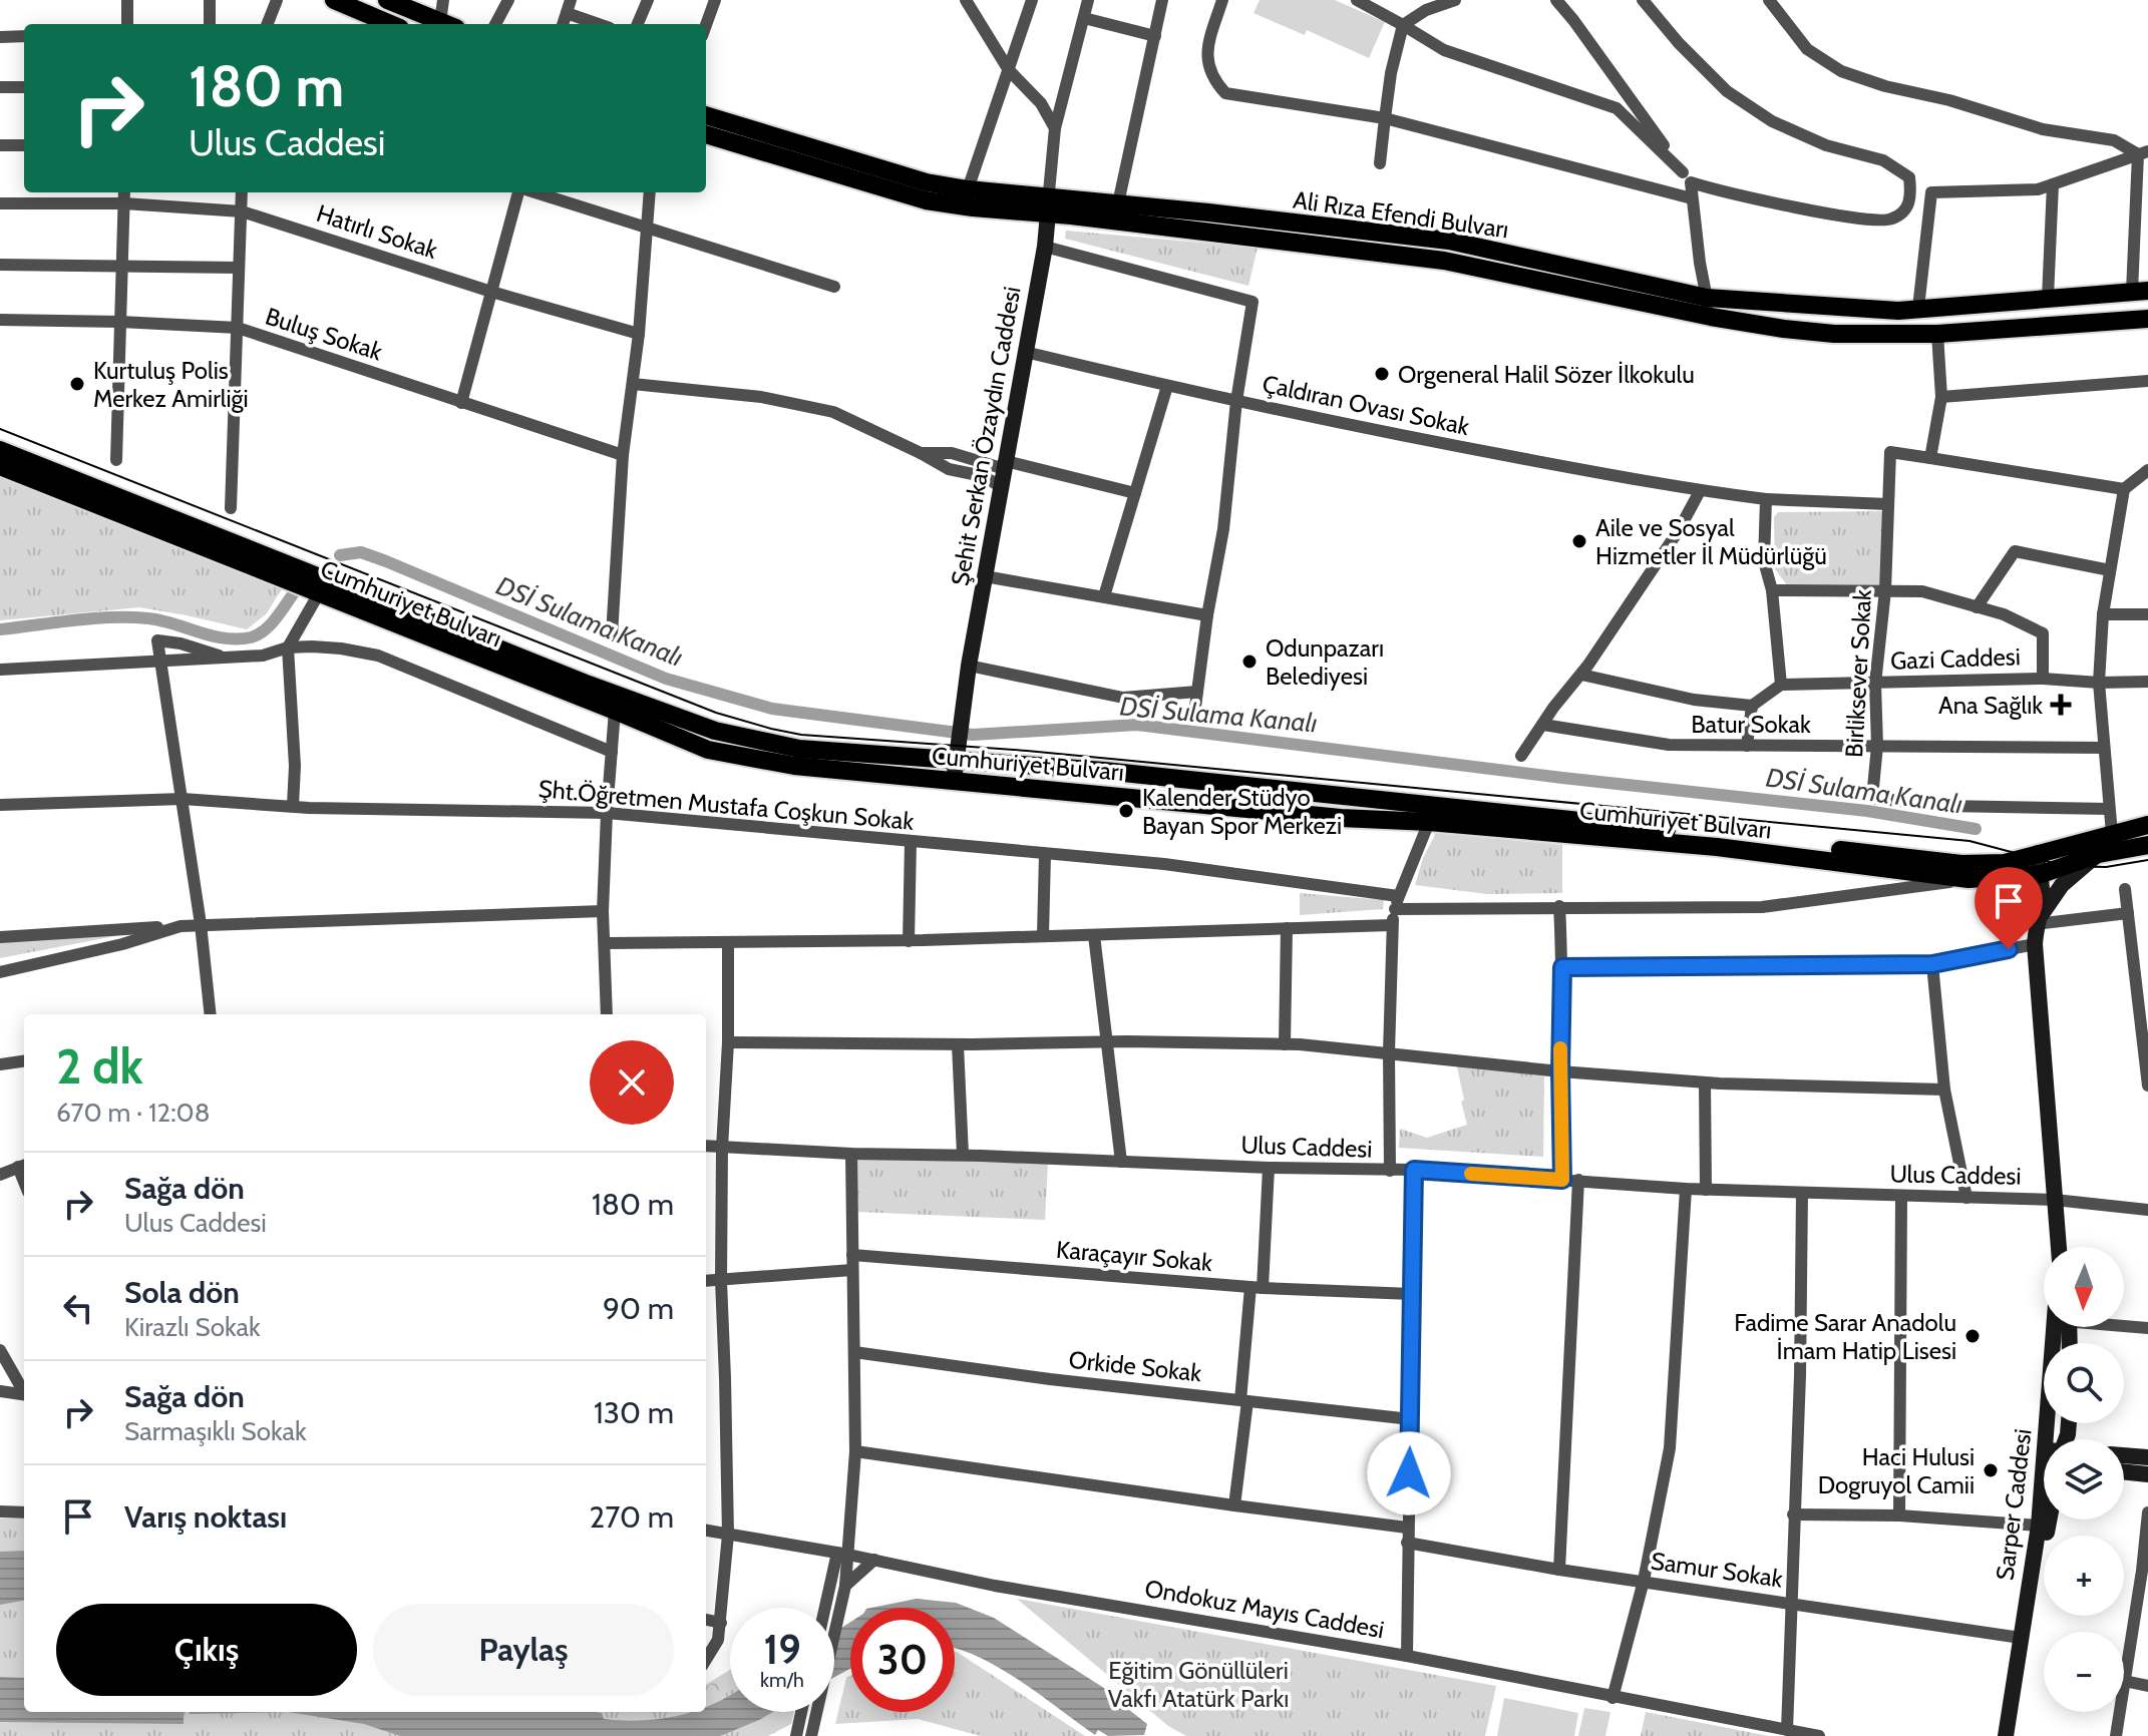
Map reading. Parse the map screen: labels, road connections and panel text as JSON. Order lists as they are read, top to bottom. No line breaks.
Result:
{"streets":{"main road":["Ali Rıza Efendi Bulvarı","Şehit Serkan Özaydın Caddesi","Cumhuriyet Bulvarı","Sarper Caddesi"],"street":["Hatırlı Sokak","Buluş Sokak","Çaldıran Ovası Sokak","Gazi Caddesi","Birliksever Sokak","Batur Sokak","Şht.Öğretmen Mustafa Coşkun Sokak","Ulus Caddesi","Karaçayır Sokak","Orkide Sokak","Samur Sokak","Ondokuz Mayıs Caddesi"]},"crossings":[["Ali Rıza Efendi Bulvarı","Şehit Serkan Özaydın Caddesi"],["Çaldıran Ovası Sokak","Şehit Serkan Özaydın Caddesi"],["Çaldıran Ovası Sokak","Birliksever Sokak"],["Şehit Serkan Özaydın Caddesi","Cumhuriyet Bulvarı"],["Cumhuriyet Bulvarı","Şht.Öğretmen Mustafa Coşkun Sokak"],["Gazi Caddesi","Birliksever Sokak"],["Birliksever Sokak","Batur Sokak"],["Sarper Caddesi","Samur Sokak"]],"water":["DSİ Sulama Kanalı"],"parks":["Eğitim Gönüllüleri Vakfı Atatürk Parkı"],"places":{"other":["Orgeneral Halil Sözer İlkokulu","Kurtuluş Polis Merkez Amirliği","Aile ve Sosyal Hizmetler İl Müdürlüğü","Odunpazarı Belediyesi","Kalender Stüdyo Bayan Spor Merkezi","Fadime Sarar Anadolu İmam Hatip Lisesi","Haci Hulusi Dogruyol Camii"],"health":["Ana Sağlık"]},"north":"bottom","page":{"turn":["180 m","Ulus Caddesi"],"heading":["2 dk","670 m · 12:08"],"list":[{"name":"Sağa dön","note":"Ulus Caddesi","value":"180 m"},{"name":"Sola dön","note":"Kirazlı Sokak","value":"90 m"},{"name":"Sağa dön","note":"Sarmaşıklı Sokak","value":"130 m"},{"name":"Varış noktası","value":"270 m"}],"map_buttons":["+","−"],"buttons":["Çıkış","Paylaş"],"speed":"19 km/h","limit":"30"}}
